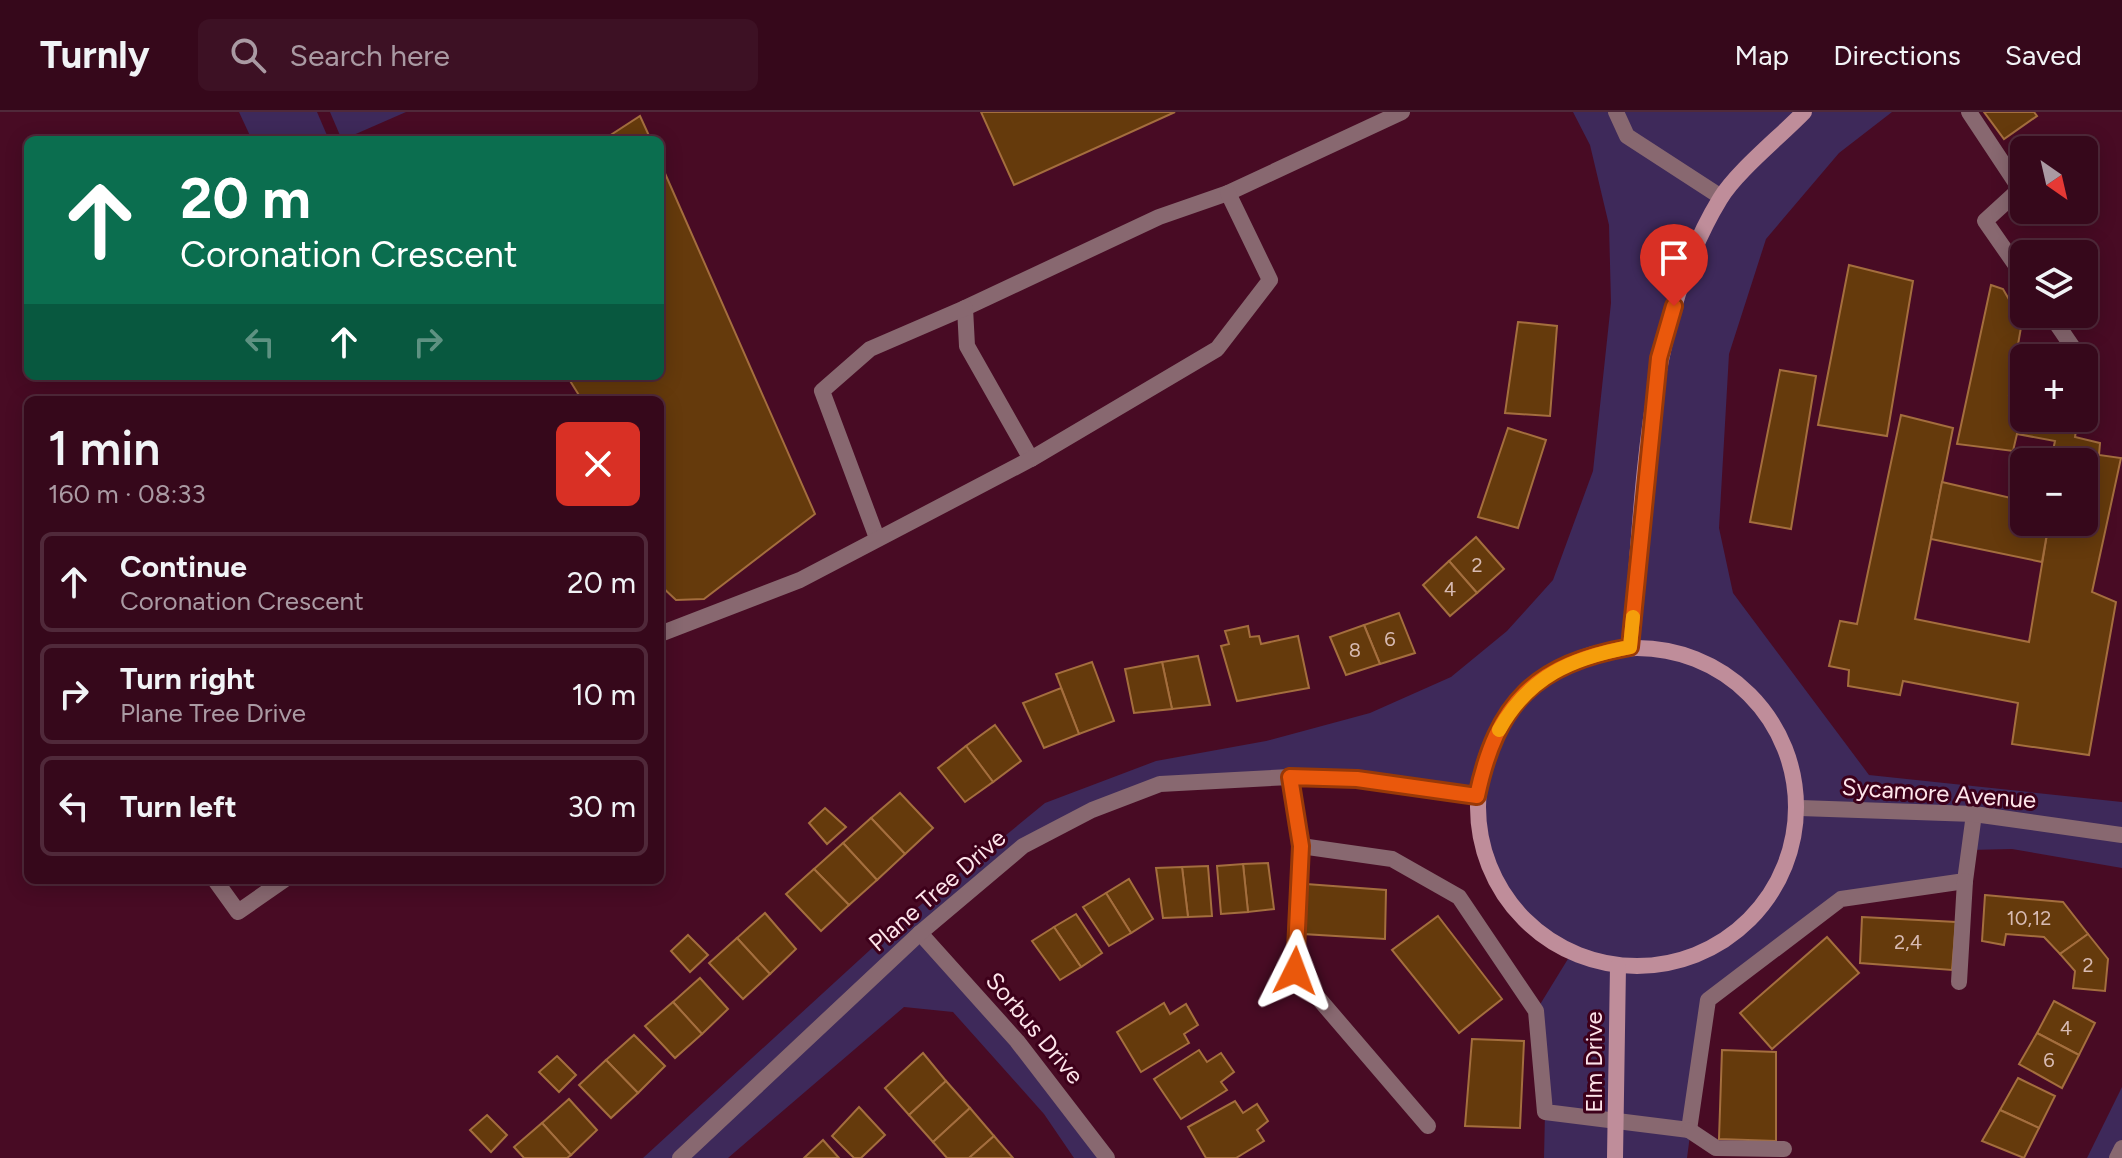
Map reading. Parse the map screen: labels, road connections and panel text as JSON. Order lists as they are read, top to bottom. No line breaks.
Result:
{"streets":{"street":["Sycamore Avenue","Plane Tree Drive","Sorbus Drive","Elm Drive"]},"crossings":[["Plane Tree Drive","Sorbus Drive"]],"house_numbers":["2","4","6","8","10,12","2,4","2","4","6"],"north":"bottom right","page":{"header":"Turnly","search":"Search here","nav":["Map","Directions","Saved"],"map_buttons":["+","−"],"turn":["20 m","Coronation Crescent"],"heading":["1 min","160 m · 08:33"],"list":[{"name":"Continue","note":"Coronation Crescent","value":"20 m"},{"name":"Turn right","note":"Plane Tree Drive","value":"10 m"},{"name":"Turn left","value":"30 m"}]}}
